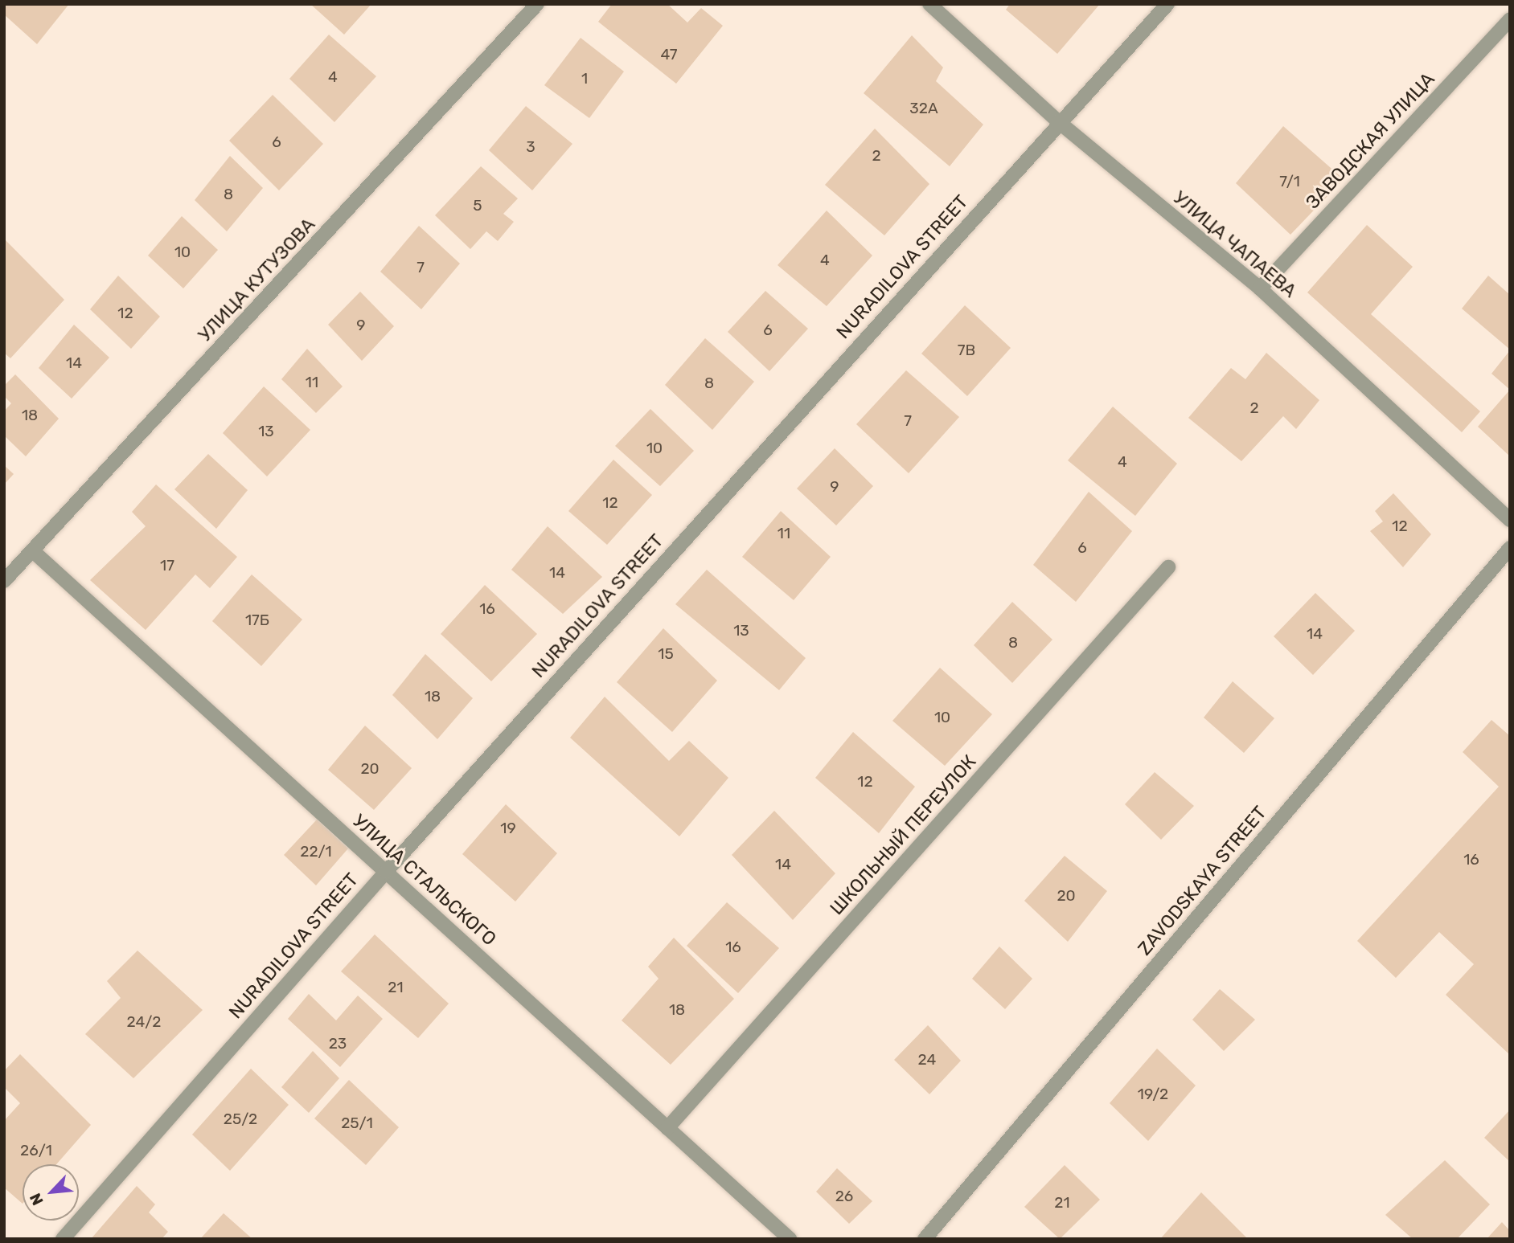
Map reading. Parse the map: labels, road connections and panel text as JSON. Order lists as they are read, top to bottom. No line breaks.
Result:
{"streets":{"street":["ЗАВОДСКАЯ УЛИЦА","УЛИЦА ЧАПАЕВА","NURADILOVA STREET","УЛИЦА КУТУЗОВА","ШКОЛЬНЫЙ ПЕРЕУЛОК","УЛИЦА СТАЛЬСКОГО","ZAVODSKAYA STREET"]},"crossings":[["ЗАВОДСКАЯ УЛИЦА","УЛИЦА ЧАПАЕВА"],["УЛИЦА ЧАПАЕВА","NURADILOVA STREET"],["NURADILOVA STREET","УЛИЦА СТАЛЬСКОГО"],["УЛИЦА КУТУЗОВА","УЛИЦА СТАЛЬСКОГО"],["ШКОЛЬНЫЙ ПЕРЕУЛОК","УЛИЦА СТАЛЬСКОГО"]],"house_numbers":["47","4","1","32А","6","3","2","7/1","8","5","10","4","7","12","9","6","7В","14","11","8","2","18","7","13","10","4","9","12","12","11","6","17","14","16","17Б","13","14","8","15","18","10","20","12","19","22/1","16","14","20","16","21","18","24/2","23","24","19/2","25/2","25/1","26/1","26","21"],"north":"bottom left"}
